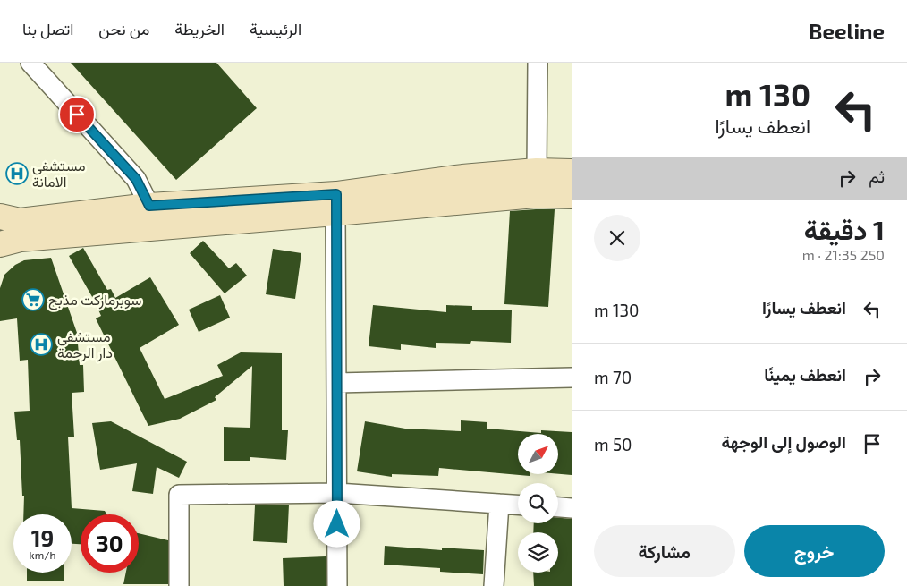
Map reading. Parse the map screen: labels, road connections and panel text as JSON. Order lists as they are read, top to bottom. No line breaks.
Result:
{"places":{"hospital":["مستشفى الامانة","مستشفى دار الرحمة"],"supermarket":["سوبرمارکت مذبح"]},"north":"top right","page":{"header":"Beeline","nav":["الرئيسية","الخريطة","من نحن","اتصل بنا"],"turn":["130 m","انعطف يسارًا"],"then":"ثم","heading":["1 دقيقة","250 m · 21:35"],"list":[{"name":"انعطف يسارًا","value":"130 m"},{"name":"انعطف يمينًا","value":"70 m"},{"name":"الوصول إلى الوجهة","value":"50 m"}],"speed":"19 km/h","limit":"30","buttons":["خروج","مشاركة"]}}
